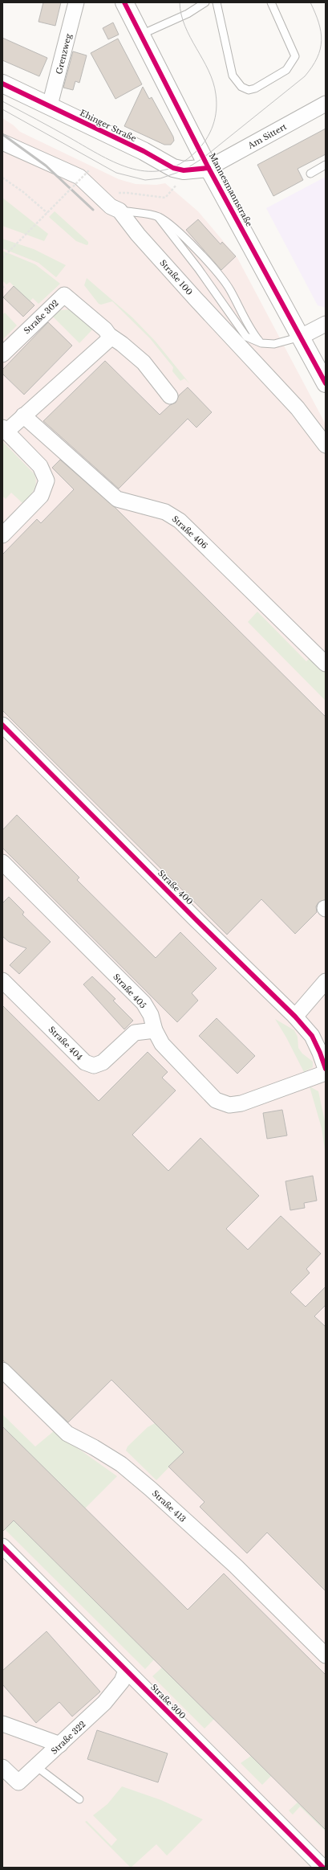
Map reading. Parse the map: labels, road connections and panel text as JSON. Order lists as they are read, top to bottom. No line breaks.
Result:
{"streets":{"main road":["Ehinger Straße","Mannesmannstraße"],"street":["Grenzweg","Am Sittert","Straße 100","Straße 302","Straße 406","Straße 400","Straße 405","Straße 404","Straße 413","Straße 300","Straße 322"]},"crossings":[["Grenzweg","Ehinger Straße"],["Ehinger Straße","Am Sittert"],["Ehinger Straße","Mannesmannstraße"],["Am Sittert","Mannesmannstraße"],["Straße 405","Straße 404"],["Straße 300","Straße 322"]]}
